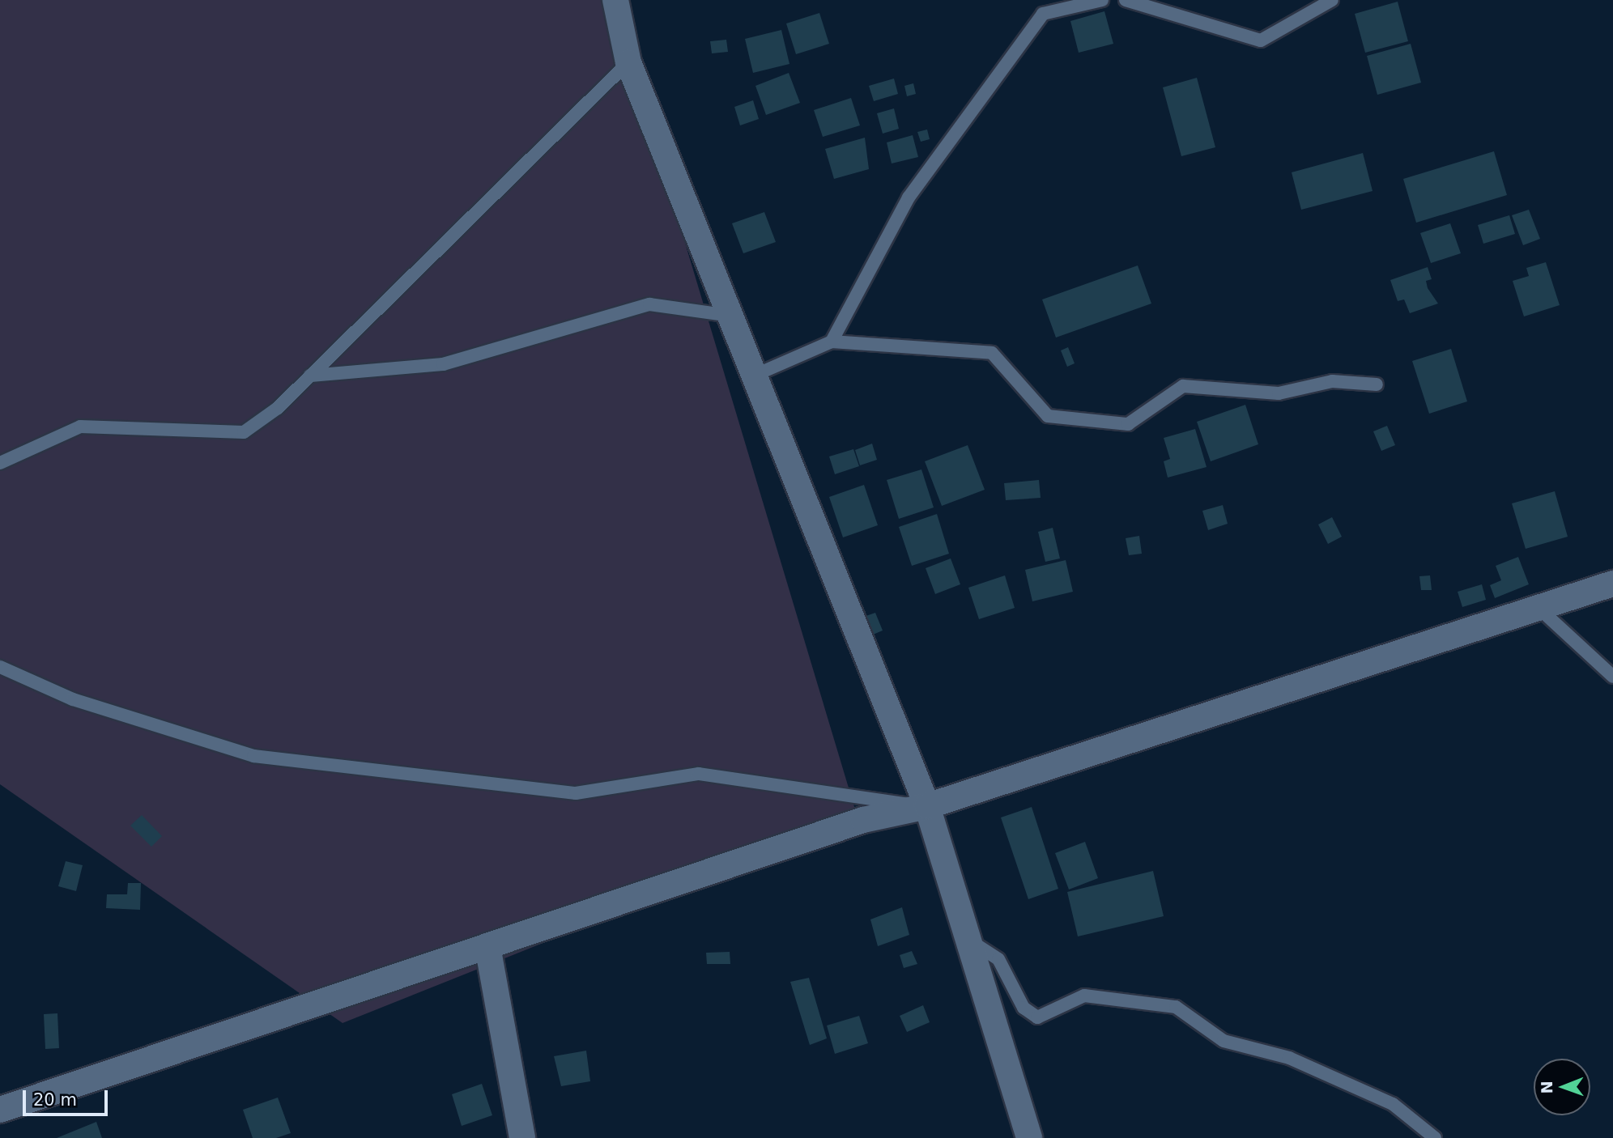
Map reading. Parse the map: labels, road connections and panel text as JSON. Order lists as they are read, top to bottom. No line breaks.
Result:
{"scale_bar":"20 m","north":"left"}
